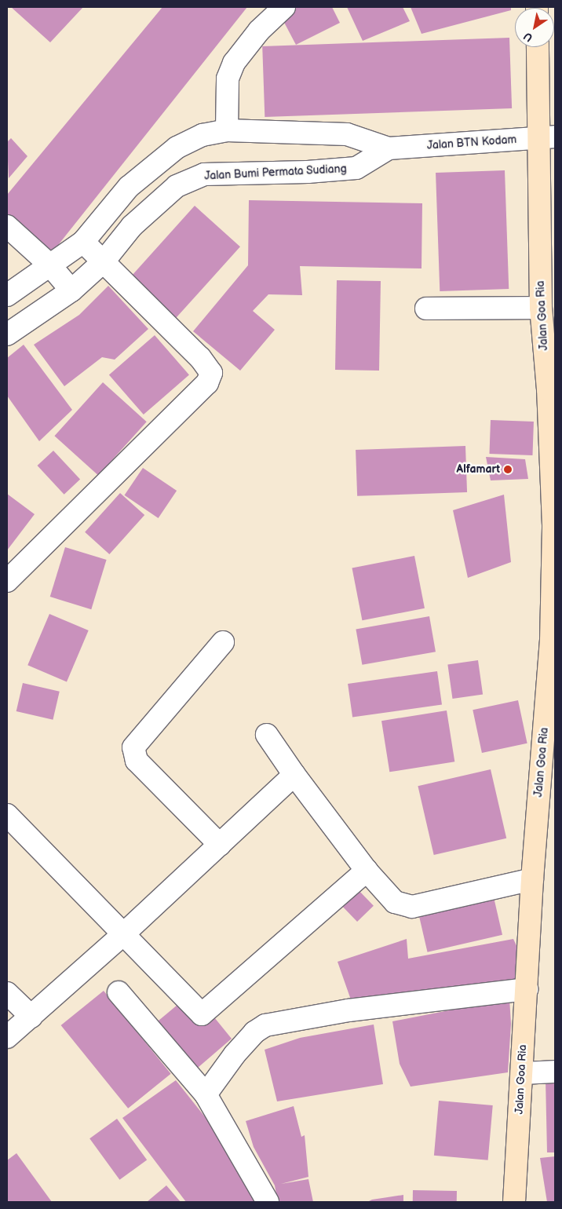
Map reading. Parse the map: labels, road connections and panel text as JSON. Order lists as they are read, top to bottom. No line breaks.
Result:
{"streets":{"main road":["Jalan Goa Ria"],"street":["Jalan BTN Kodam","Jalan Bumi Permata Sudiang"]},"crossings":[["Jalan BTN Kodam","Jalan Bumi Permata Sudiang"],["Jalan BTN Kodam","Jalan Goa Ria"]],"places":["Alfamart"],"north":"bottom left"}
